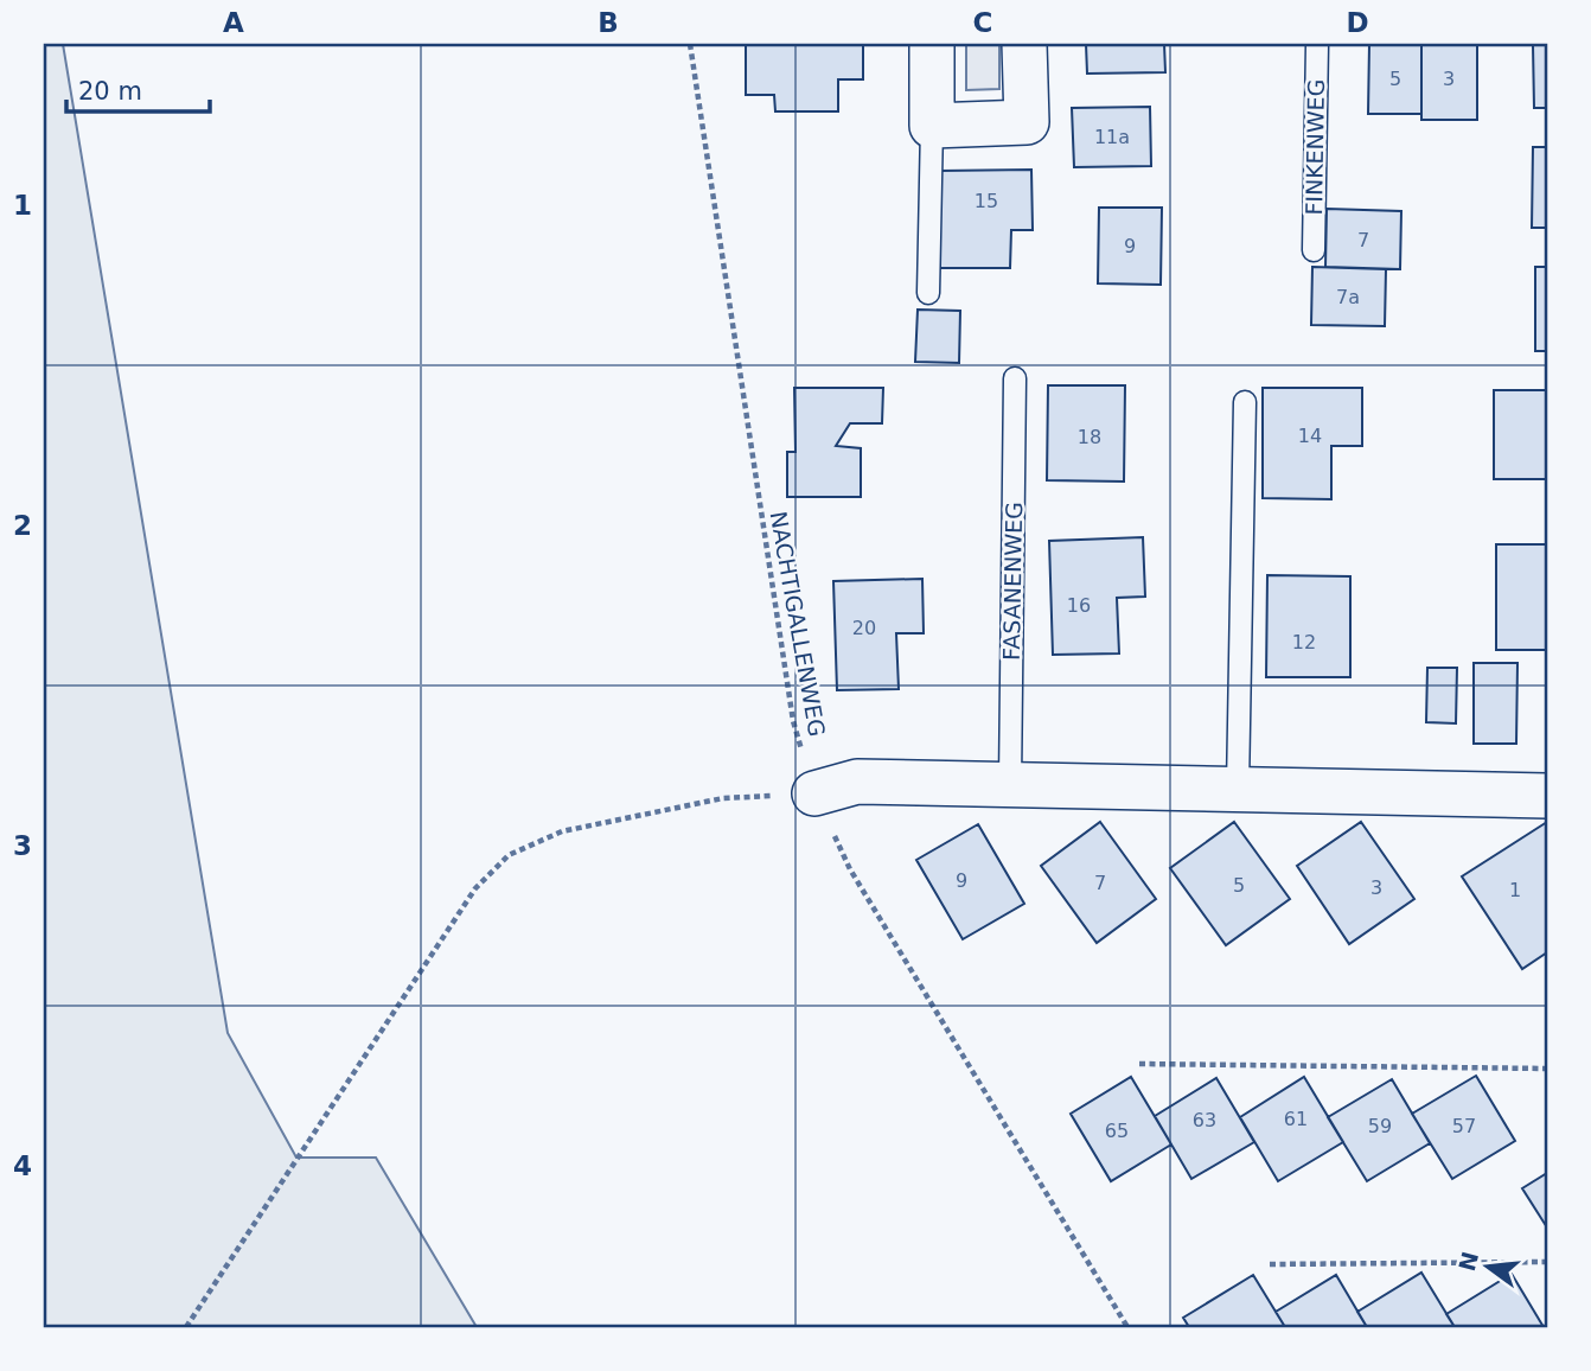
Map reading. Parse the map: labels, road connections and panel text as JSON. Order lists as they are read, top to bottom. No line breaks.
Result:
{"streets":{"lane":["FINKENWEG","FASANENWEG"],"path":["NACHTIGALLENWEG"]},"house_numbers":["5","3","11a","15","7","9","7a","14","18","16","20","12","9","7","5","3","1","61","63","59","57","65"],"scale_bar":"20 m","north":"left","grid":{"columns":["A","B","C","D"],"rows":["1","2","3","4"]}}
